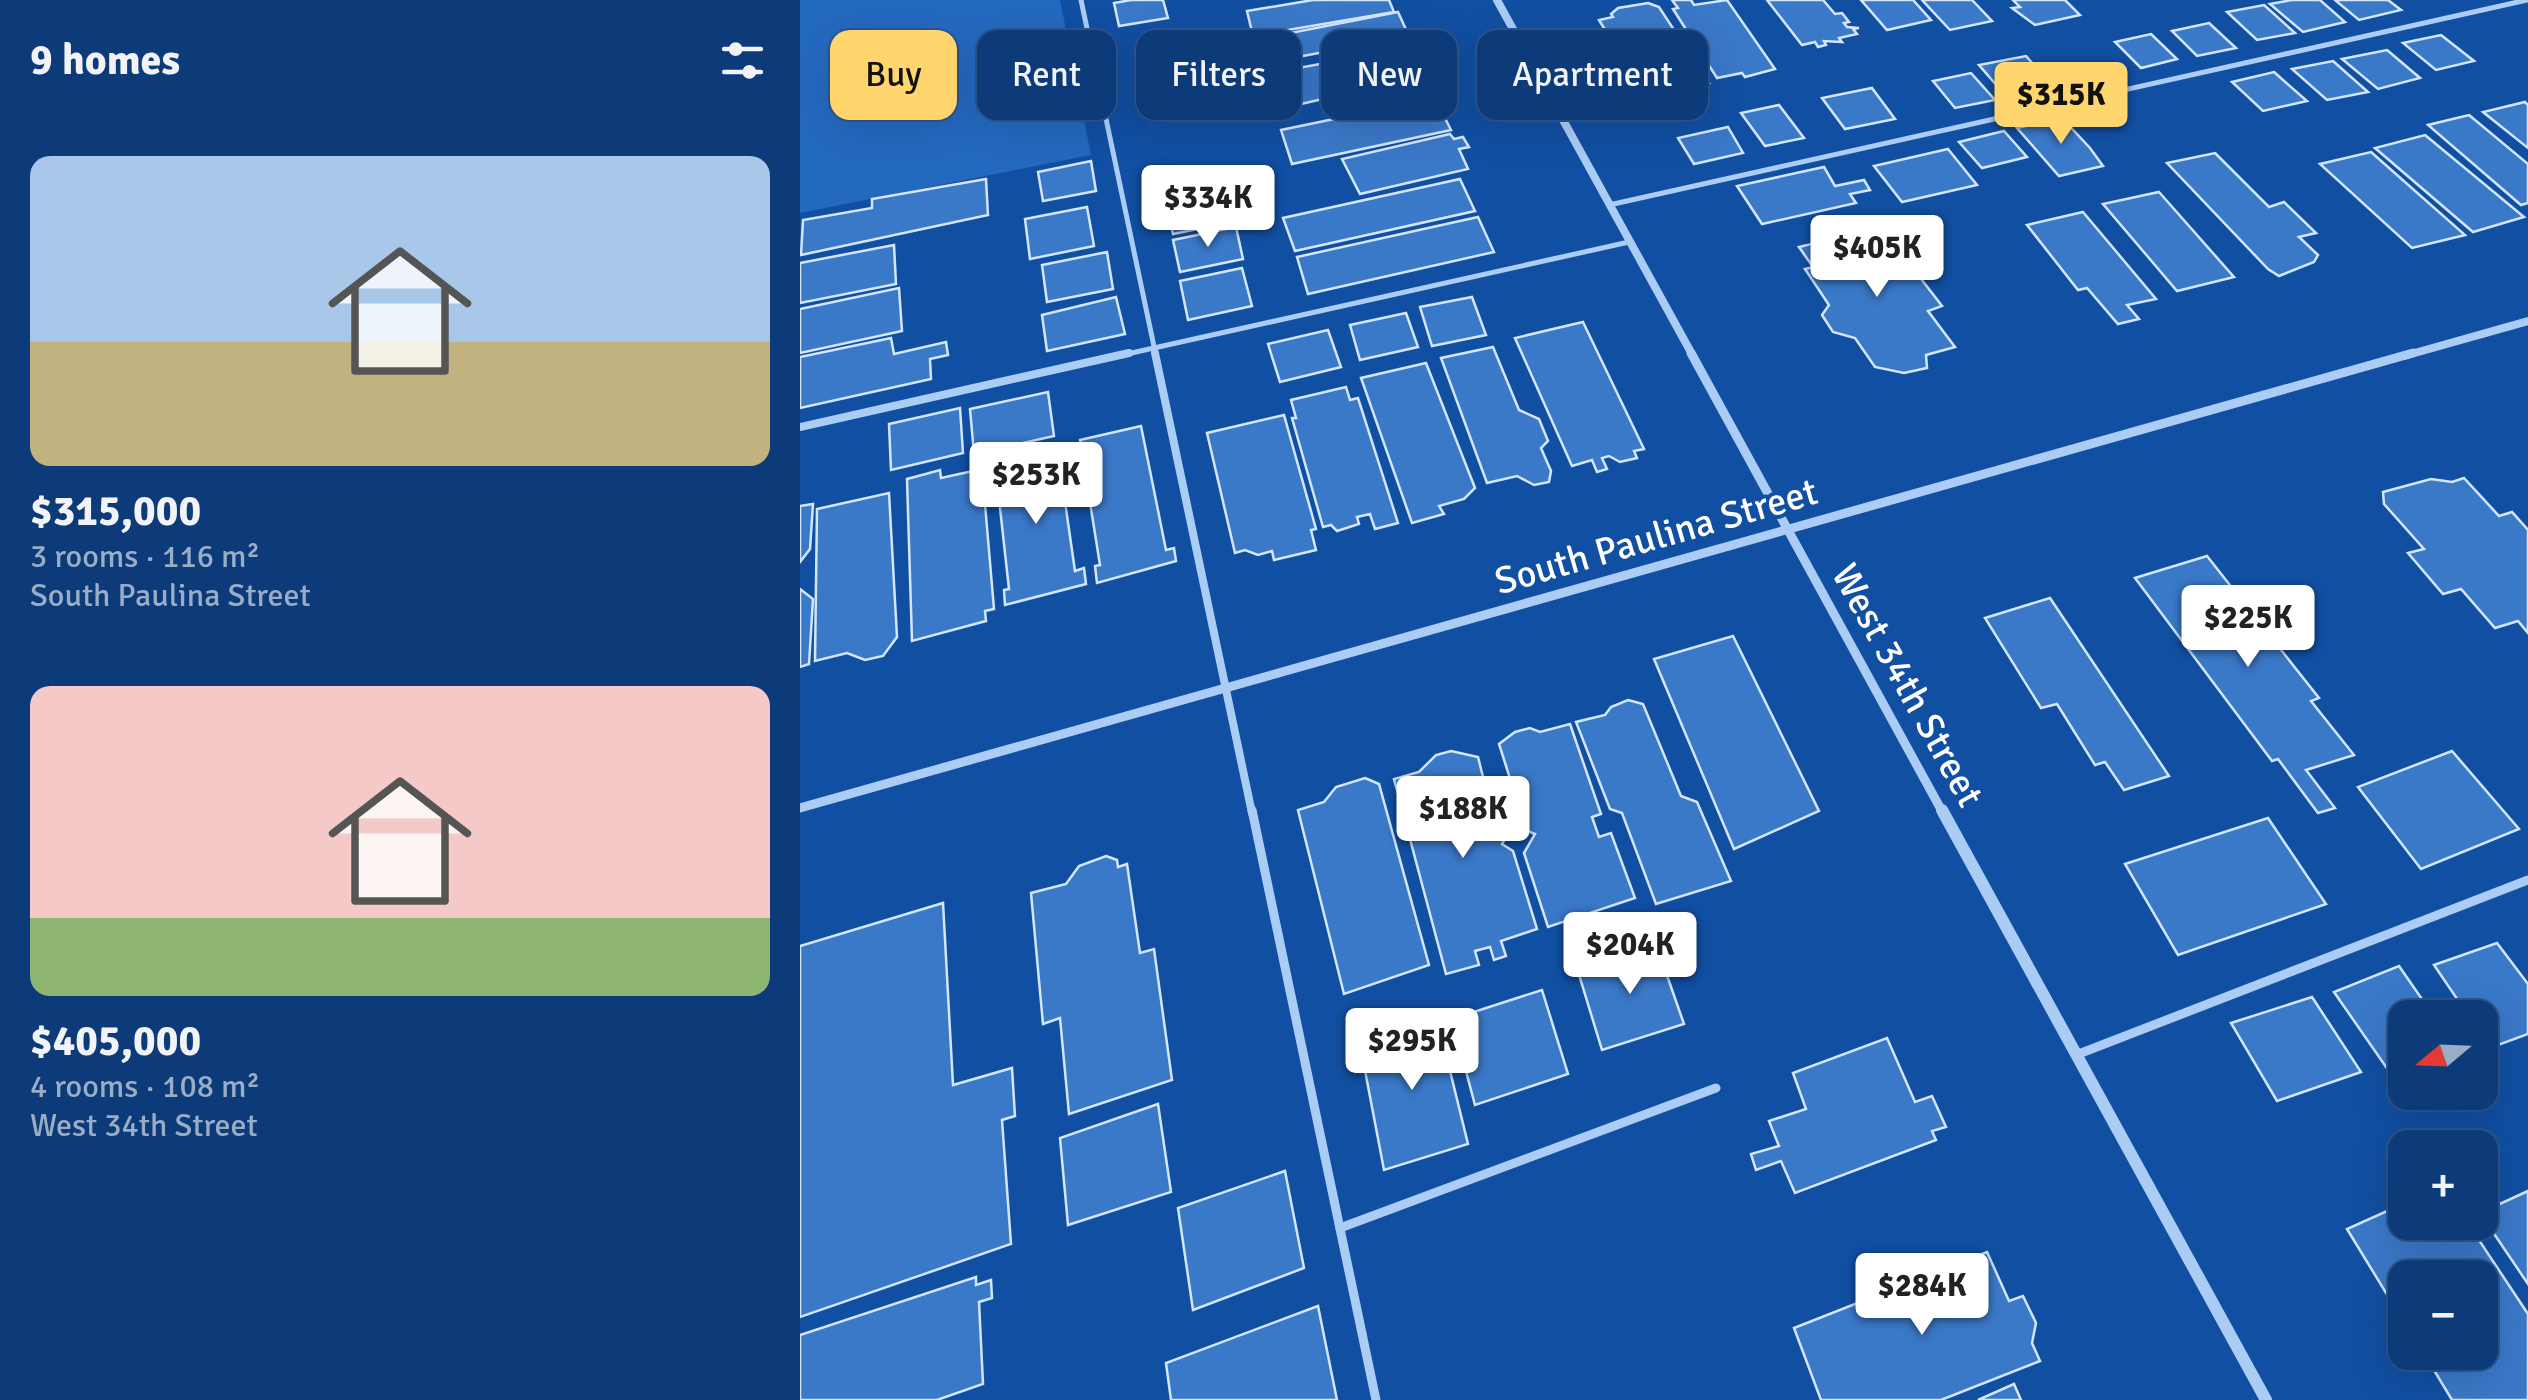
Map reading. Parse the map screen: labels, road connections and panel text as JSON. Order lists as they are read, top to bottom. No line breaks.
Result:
{"streets":{"street":["South Paulina Street","West 34th Street"]},"crossings":[["South Paulina Street","West 34th Street"]],"north":"left","page":{"heading":"9 homes","chip":["Buy","Rent","Filters","New","Apartment"],"price":["$315K","$334K","$405K","$253K","$225K","$188K","$204K","$295K","$284K"],"list":[{"name":"$315,000","note":"3 rooms · 116 m² · South Paulina Street"},{"name":"$405,000","note":"4 rooms · 108 m² · West 34th Street"}],"map_buttons":["+","−"]}}
